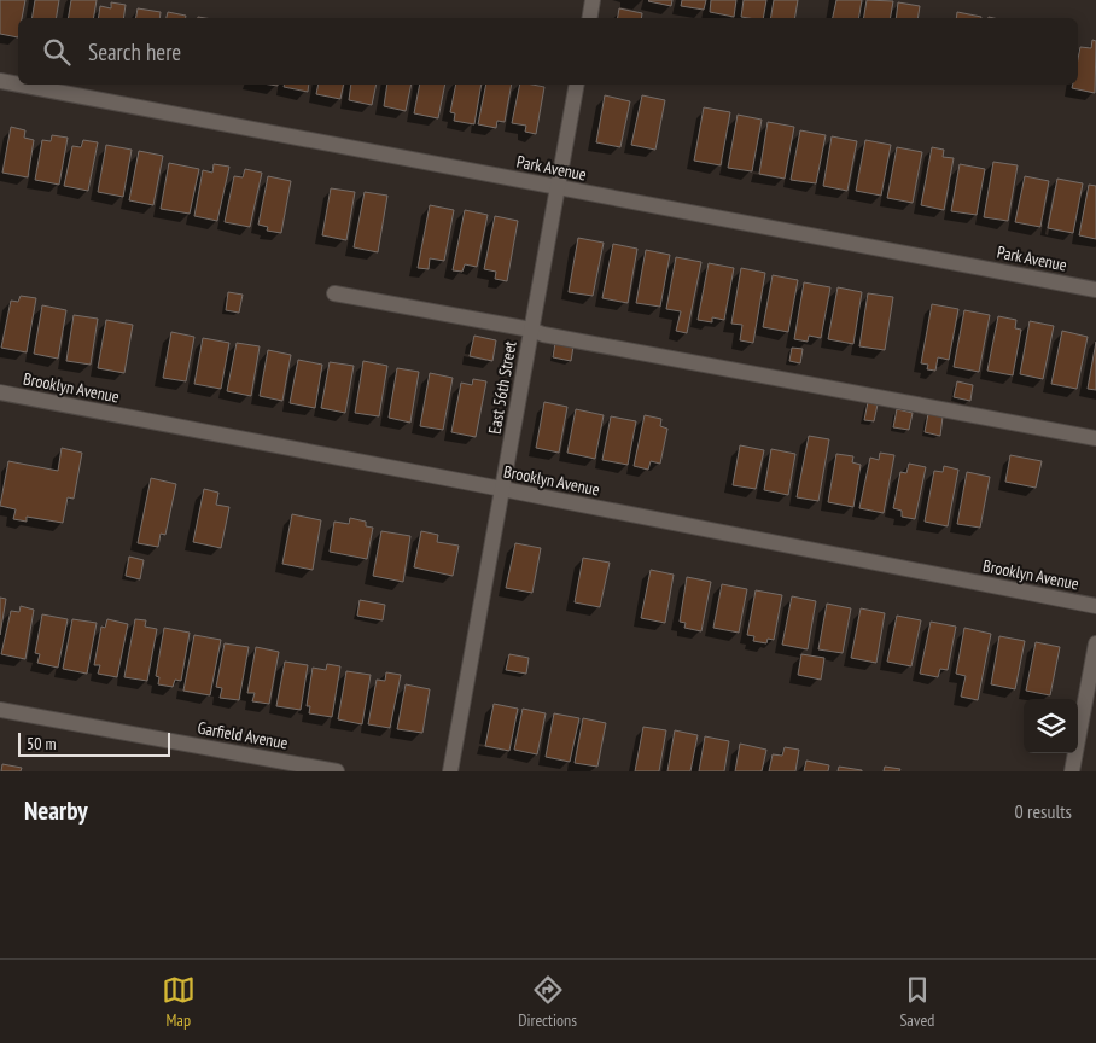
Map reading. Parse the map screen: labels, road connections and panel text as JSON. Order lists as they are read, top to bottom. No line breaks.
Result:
{"streets":{"street":["Park Avenue","Brooklyn Avenue","East 56th Street","Garfield Avenue"]},"crossings":[["Park Avenue","East 56th Street"],["Brooklyn Avenue","East 56th Street"]],"scale_bar":"50 m","page":{"search":"Search here","scale":"50 m","heading":["Nearby","0 results"],"nav":["Map","Directions","Saved"]}}
